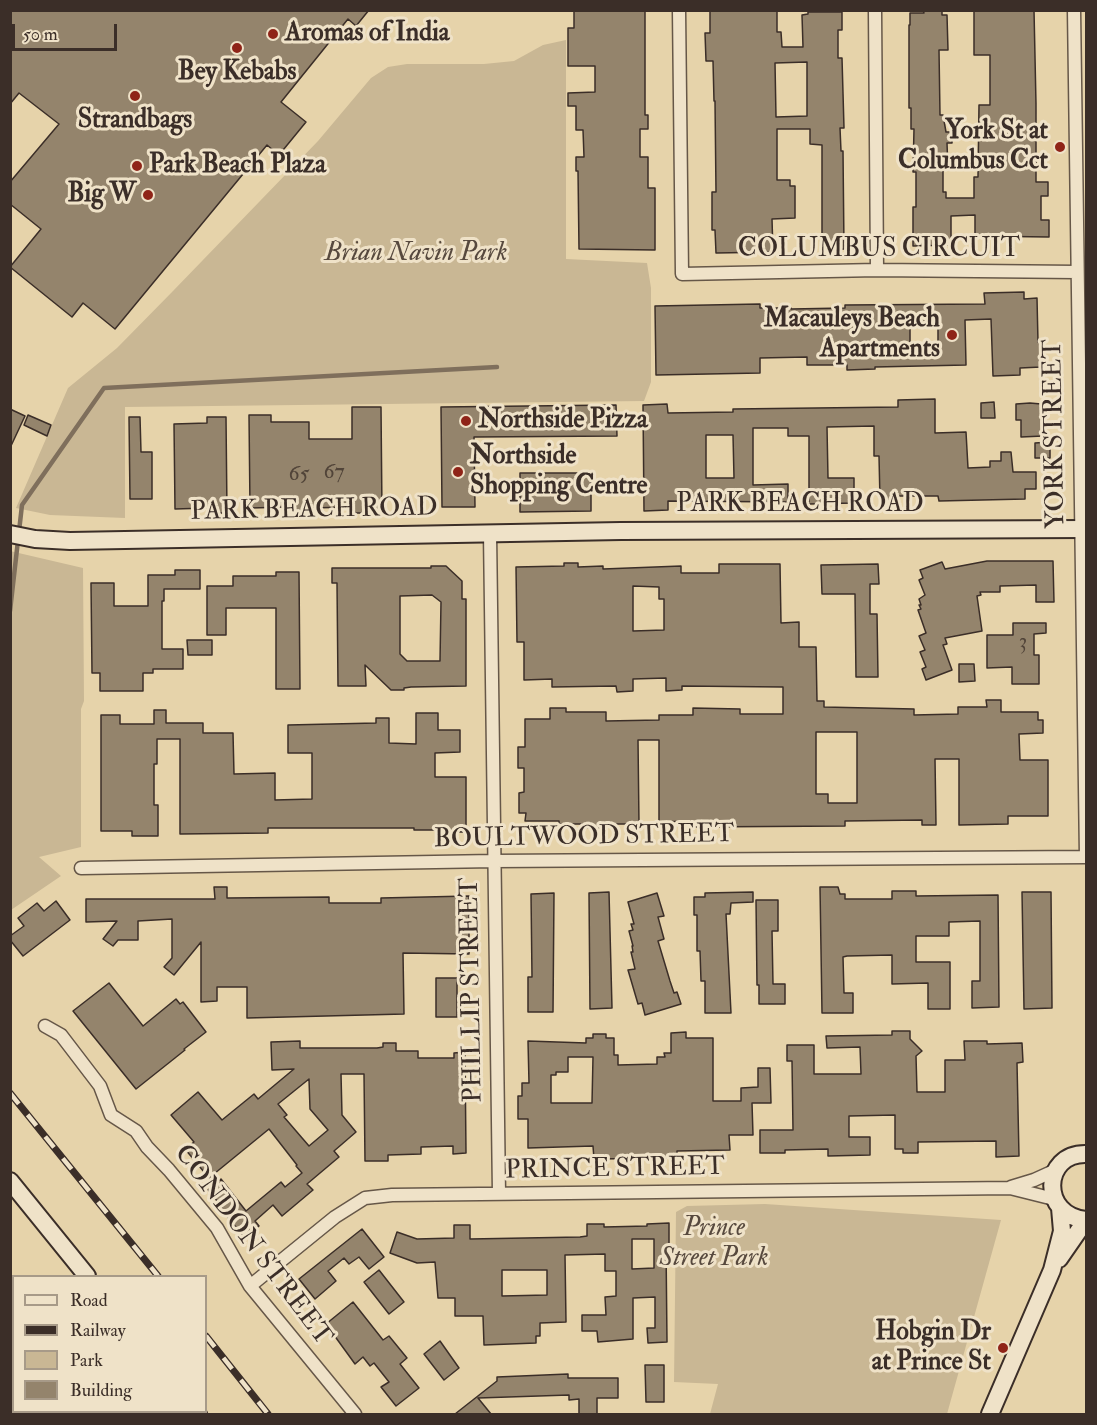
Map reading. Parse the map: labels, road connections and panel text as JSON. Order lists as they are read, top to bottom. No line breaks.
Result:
{"streets":{"street":["COLUMBUS CIRCUIT","YORK STREET","PARK BEACH ROAD","BOULTWOOD STREET","PHILLIP STREET","PRINCE STREET","CONDON STREET"]},"crossings":[["COLUMBUS CIRCUIT","YORK STREET"],["YORK STREET","PARK BEACH ROAD"],["YORK STREET","BOULTWOOD STREET"],["PARK BEACH ROAD","PHILLIP STREET"],["BOULTWOOD STREET","PHILLIP STREET"],["PHILLIP STREET","PRINCE STREET"],["PRINCE STREET","CONDON STREET"]],"parks":["Brian Navin Park","Prince Street Park"],"places":["Aromas of India","Bey Kebabs","Strandbags","York St at Columbus Cct","Park Beach Plaza","Big W","Macauleys Beach Apartments","Northside Pizza","Northside Shopping Centre","Hobgin Dr at Prince St"],"house_numbers":["67","65","3"],"legend":["Road","Railway","Park","Building"],"scale_bar":"50 m"}
